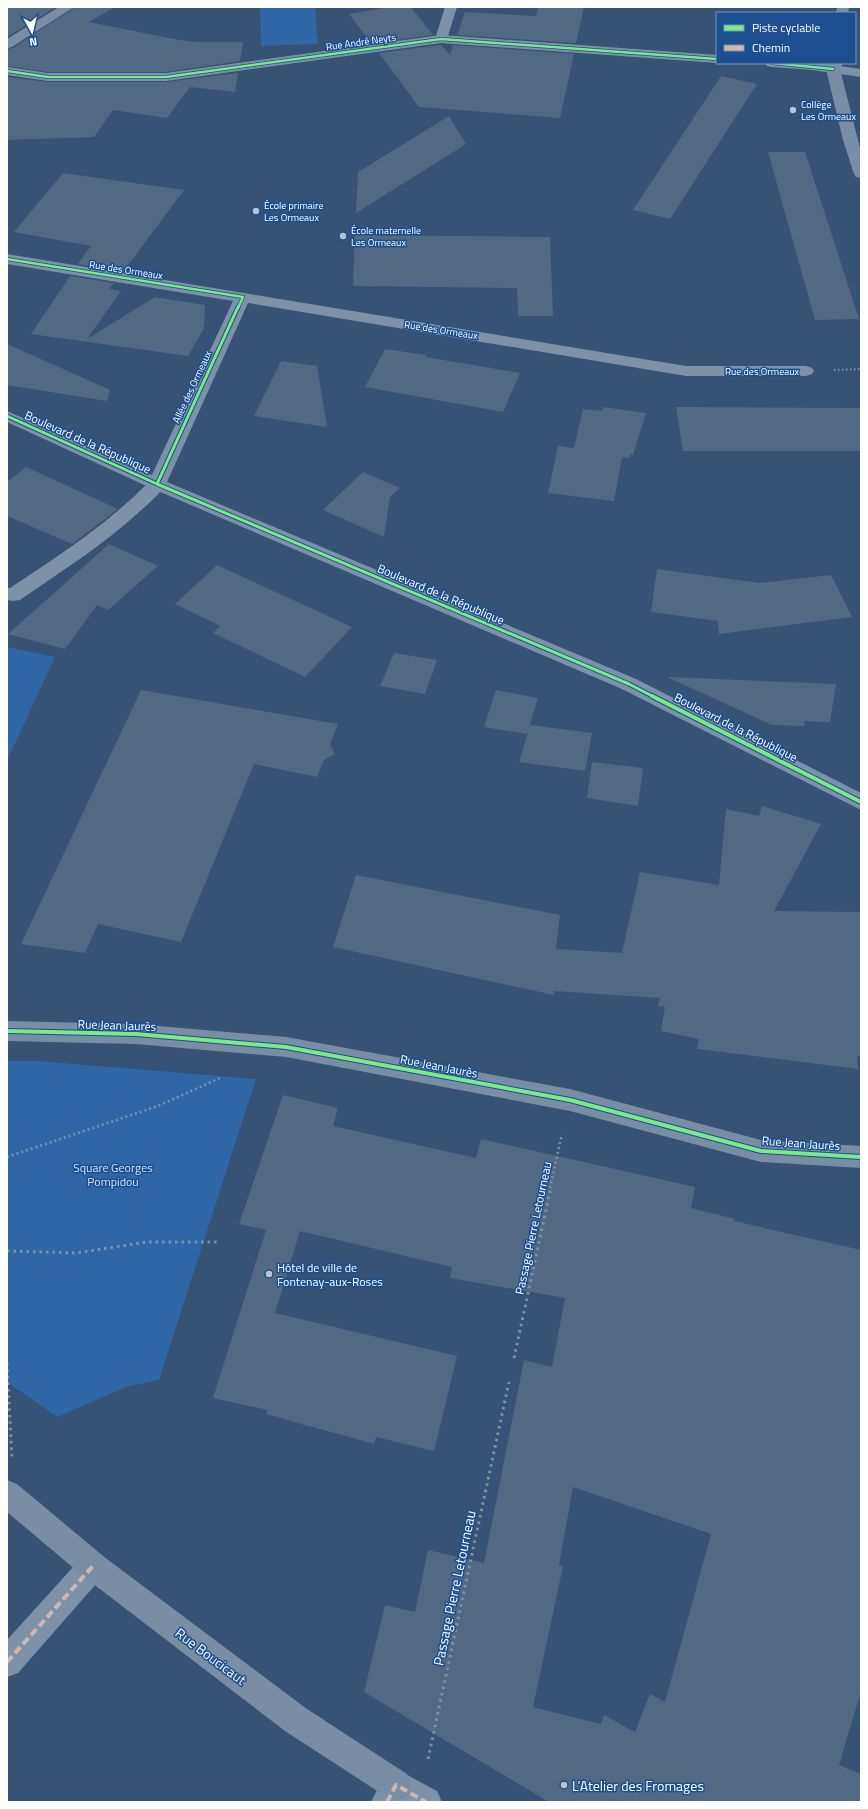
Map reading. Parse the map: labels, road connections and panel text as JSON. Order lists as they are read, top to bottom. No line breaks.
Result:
{"streets":{"main road":["Rue Jean Jaurès","Rue Boucicaut"],"street":["Rue André Neyts","Rue des Ormeaux","Allée des Ormeaux","Boulevard de la République"],"path":["Passage Pierre Letourneau"]},"crossings":[["Rue des Ormeaux","Allée des Ormeaux"],["Allée des Ormeaux","Boulevard de la République"],["Rue Jean Jaurès","Passage Pierre Letourneau"],["Passage Pierre Letourneau","Rue Boucicaut"]],"parks":["Square Georges Pompidou"],"places":["Collège Les Ormeaux","École primaire Les Ormeaux","École maternelle Les Ormeaux","Hôtel de ville de Fontenay-aux-Roses","L'Atelier des Fromages"],"legend":["Piste cyclable","Chemin"],"north":"bottom"}
